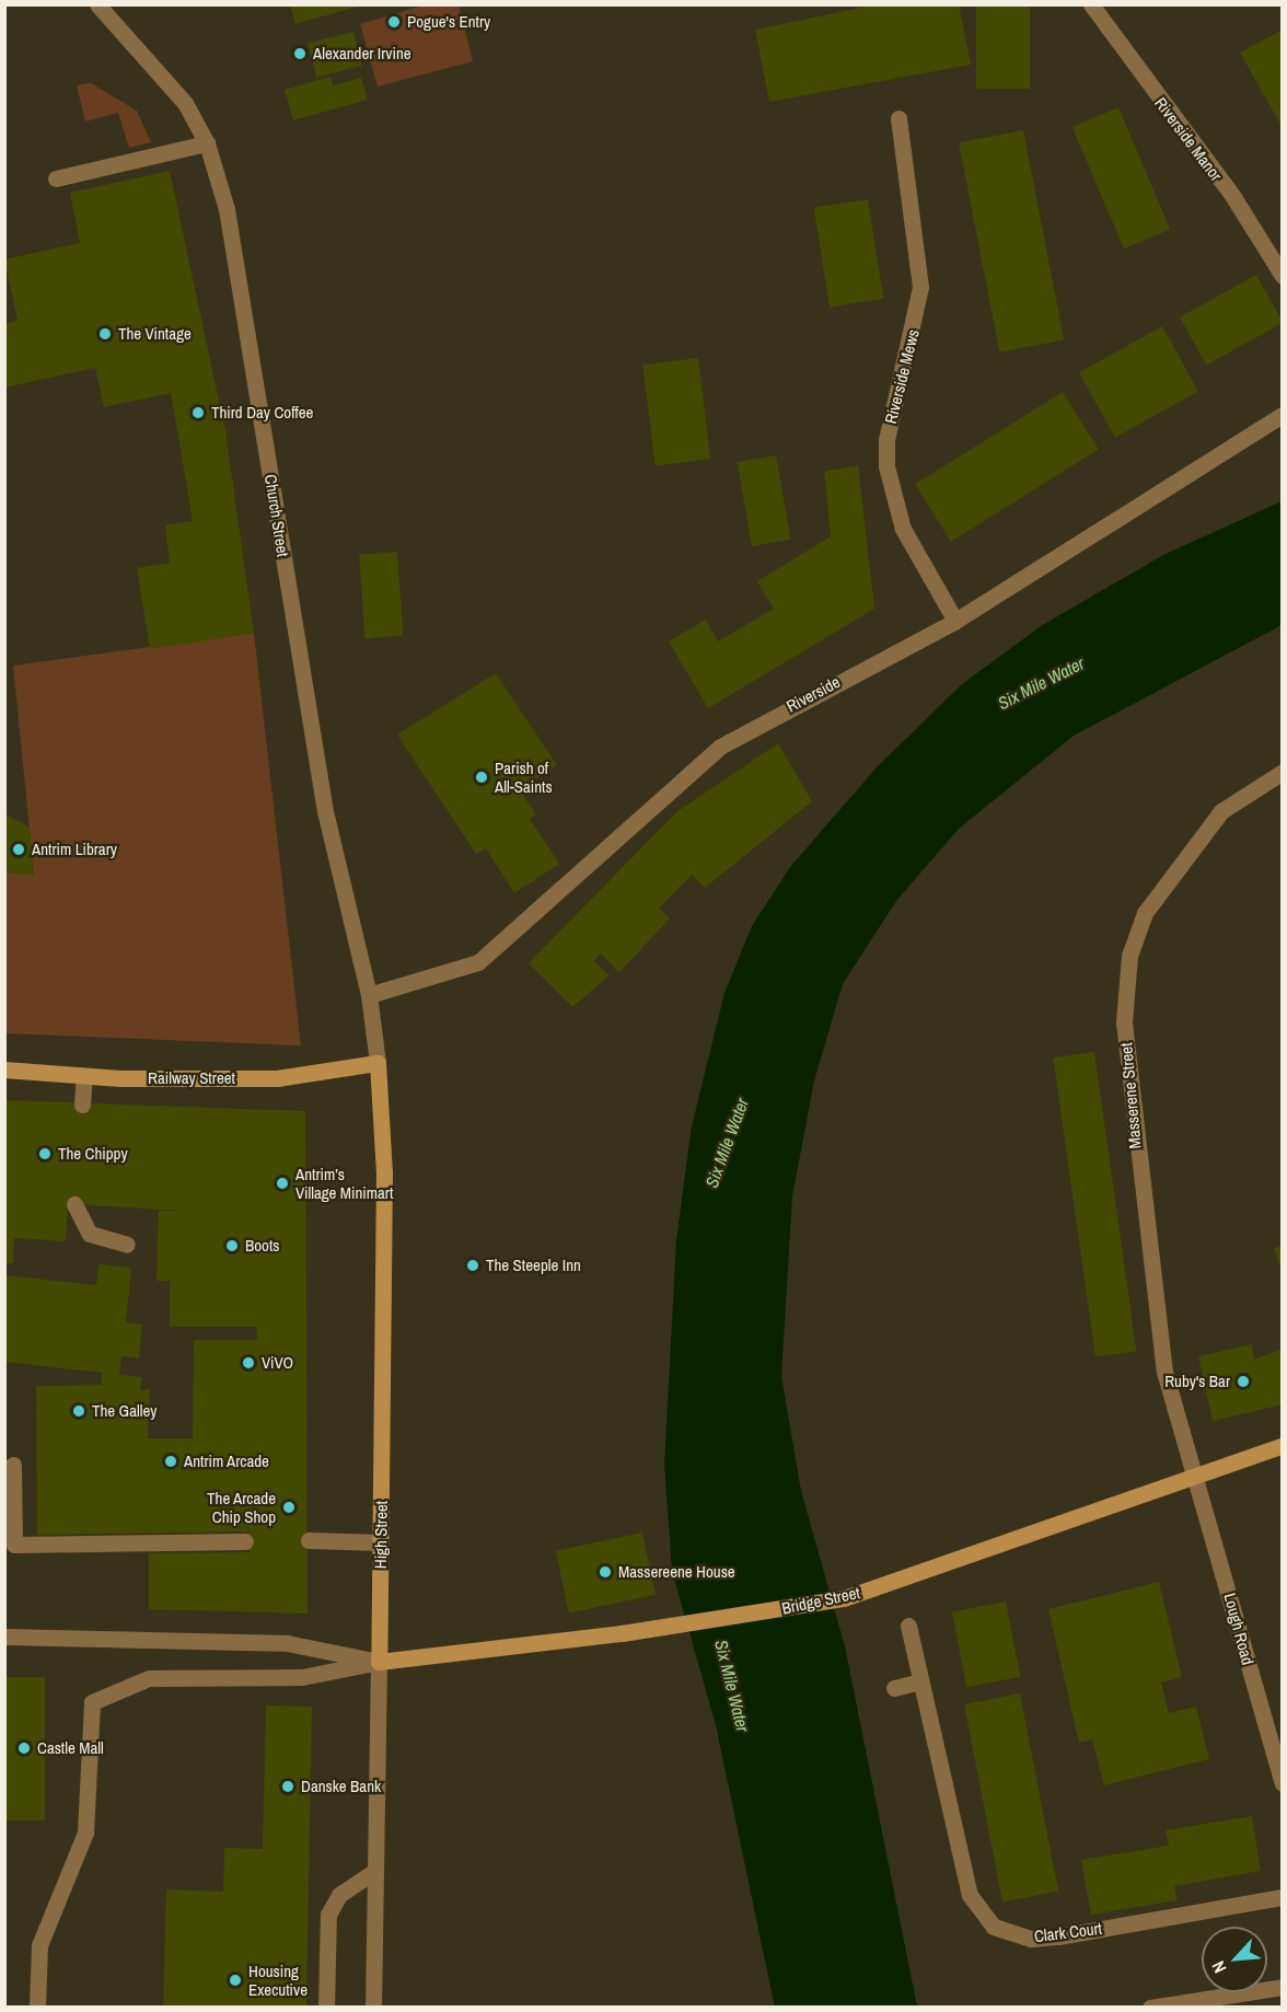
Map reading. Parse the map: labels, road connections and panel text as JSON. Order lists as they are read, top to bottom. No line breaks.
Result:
{"streets":{"street":["Riverside Manor","Riverside Mews","Church Street","Riverside","Railway Street","Masserene Street","High Street","Bridge Street","Lough Road","Clark Court"]},"crossings":[["Riverside Mews","Riverside"],["Church Street","Riverside"],["Church Street","Railway Street"],["Church Street","High Street"],["Railway Street","High Street"],["Masserene Street","Bridge Street"],["Masserene Street","Lough Road"],["High Street","Bridge Street"],["Bridge Street","Lough Road"]],"water":["Six Mile Water"],"places":["Pogue's Entry","Alexander Irvine","The Vintage","Third Day Coffee","Parish of All-Saints","Antrim Library","The Chippy","Antrim’s Village Minimart","Boots","The Steeple Inn","ViVO","Ruby's Bar","The Galley","Antrim Arcade","The Arcade Chip Shop","Massereene House","Castle Mall","Danske Bank","Housing Executive"],"north":"bottom left"}
